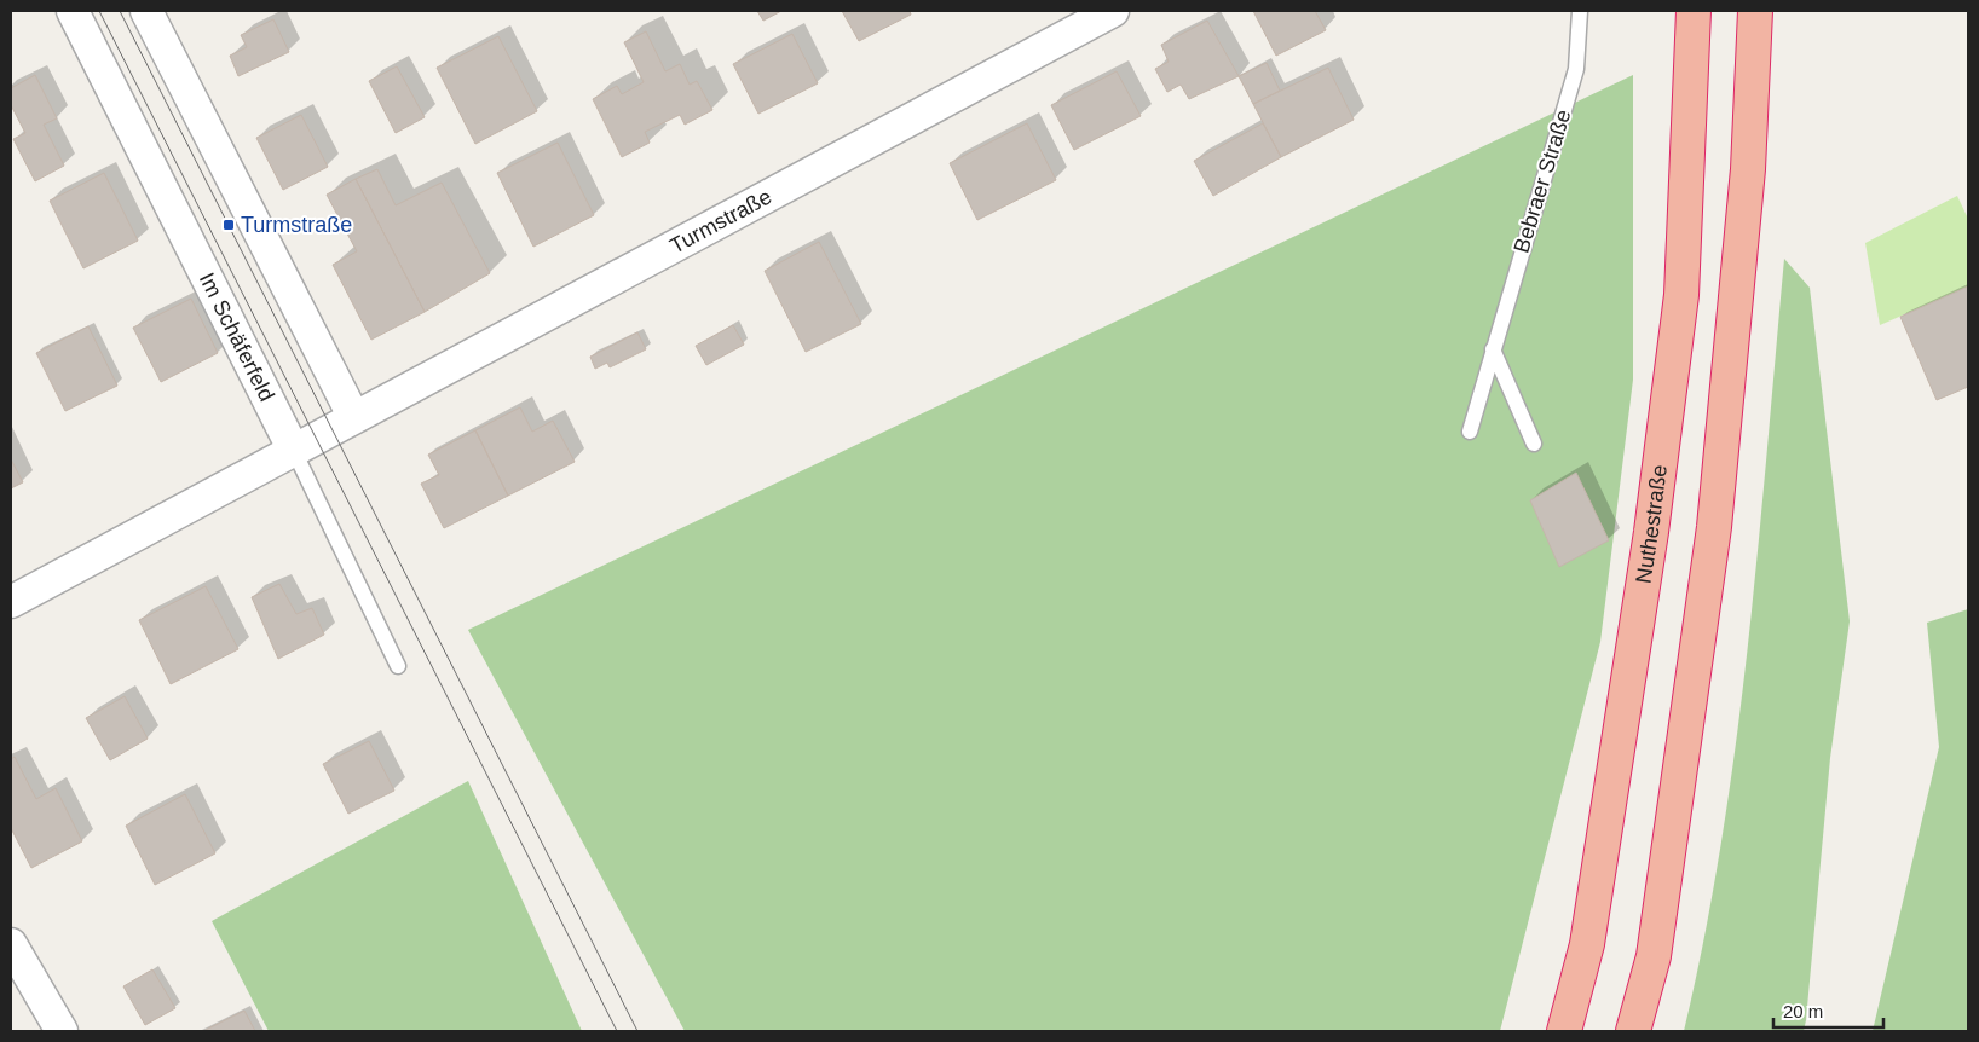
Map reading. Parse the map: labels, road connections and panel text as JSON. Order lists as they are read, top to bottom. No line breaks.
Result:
{"streets":{"highway":["Nuthestraße"],"street":["Turmstraße","Im Schäferfeld"],"lane":["Bebraer Straße"]},"crossings":[["Turmstraße","Im Schäferfeld"]],"places":{"transit":["Turmstraße"]},"scale_bar":"20 m"}
